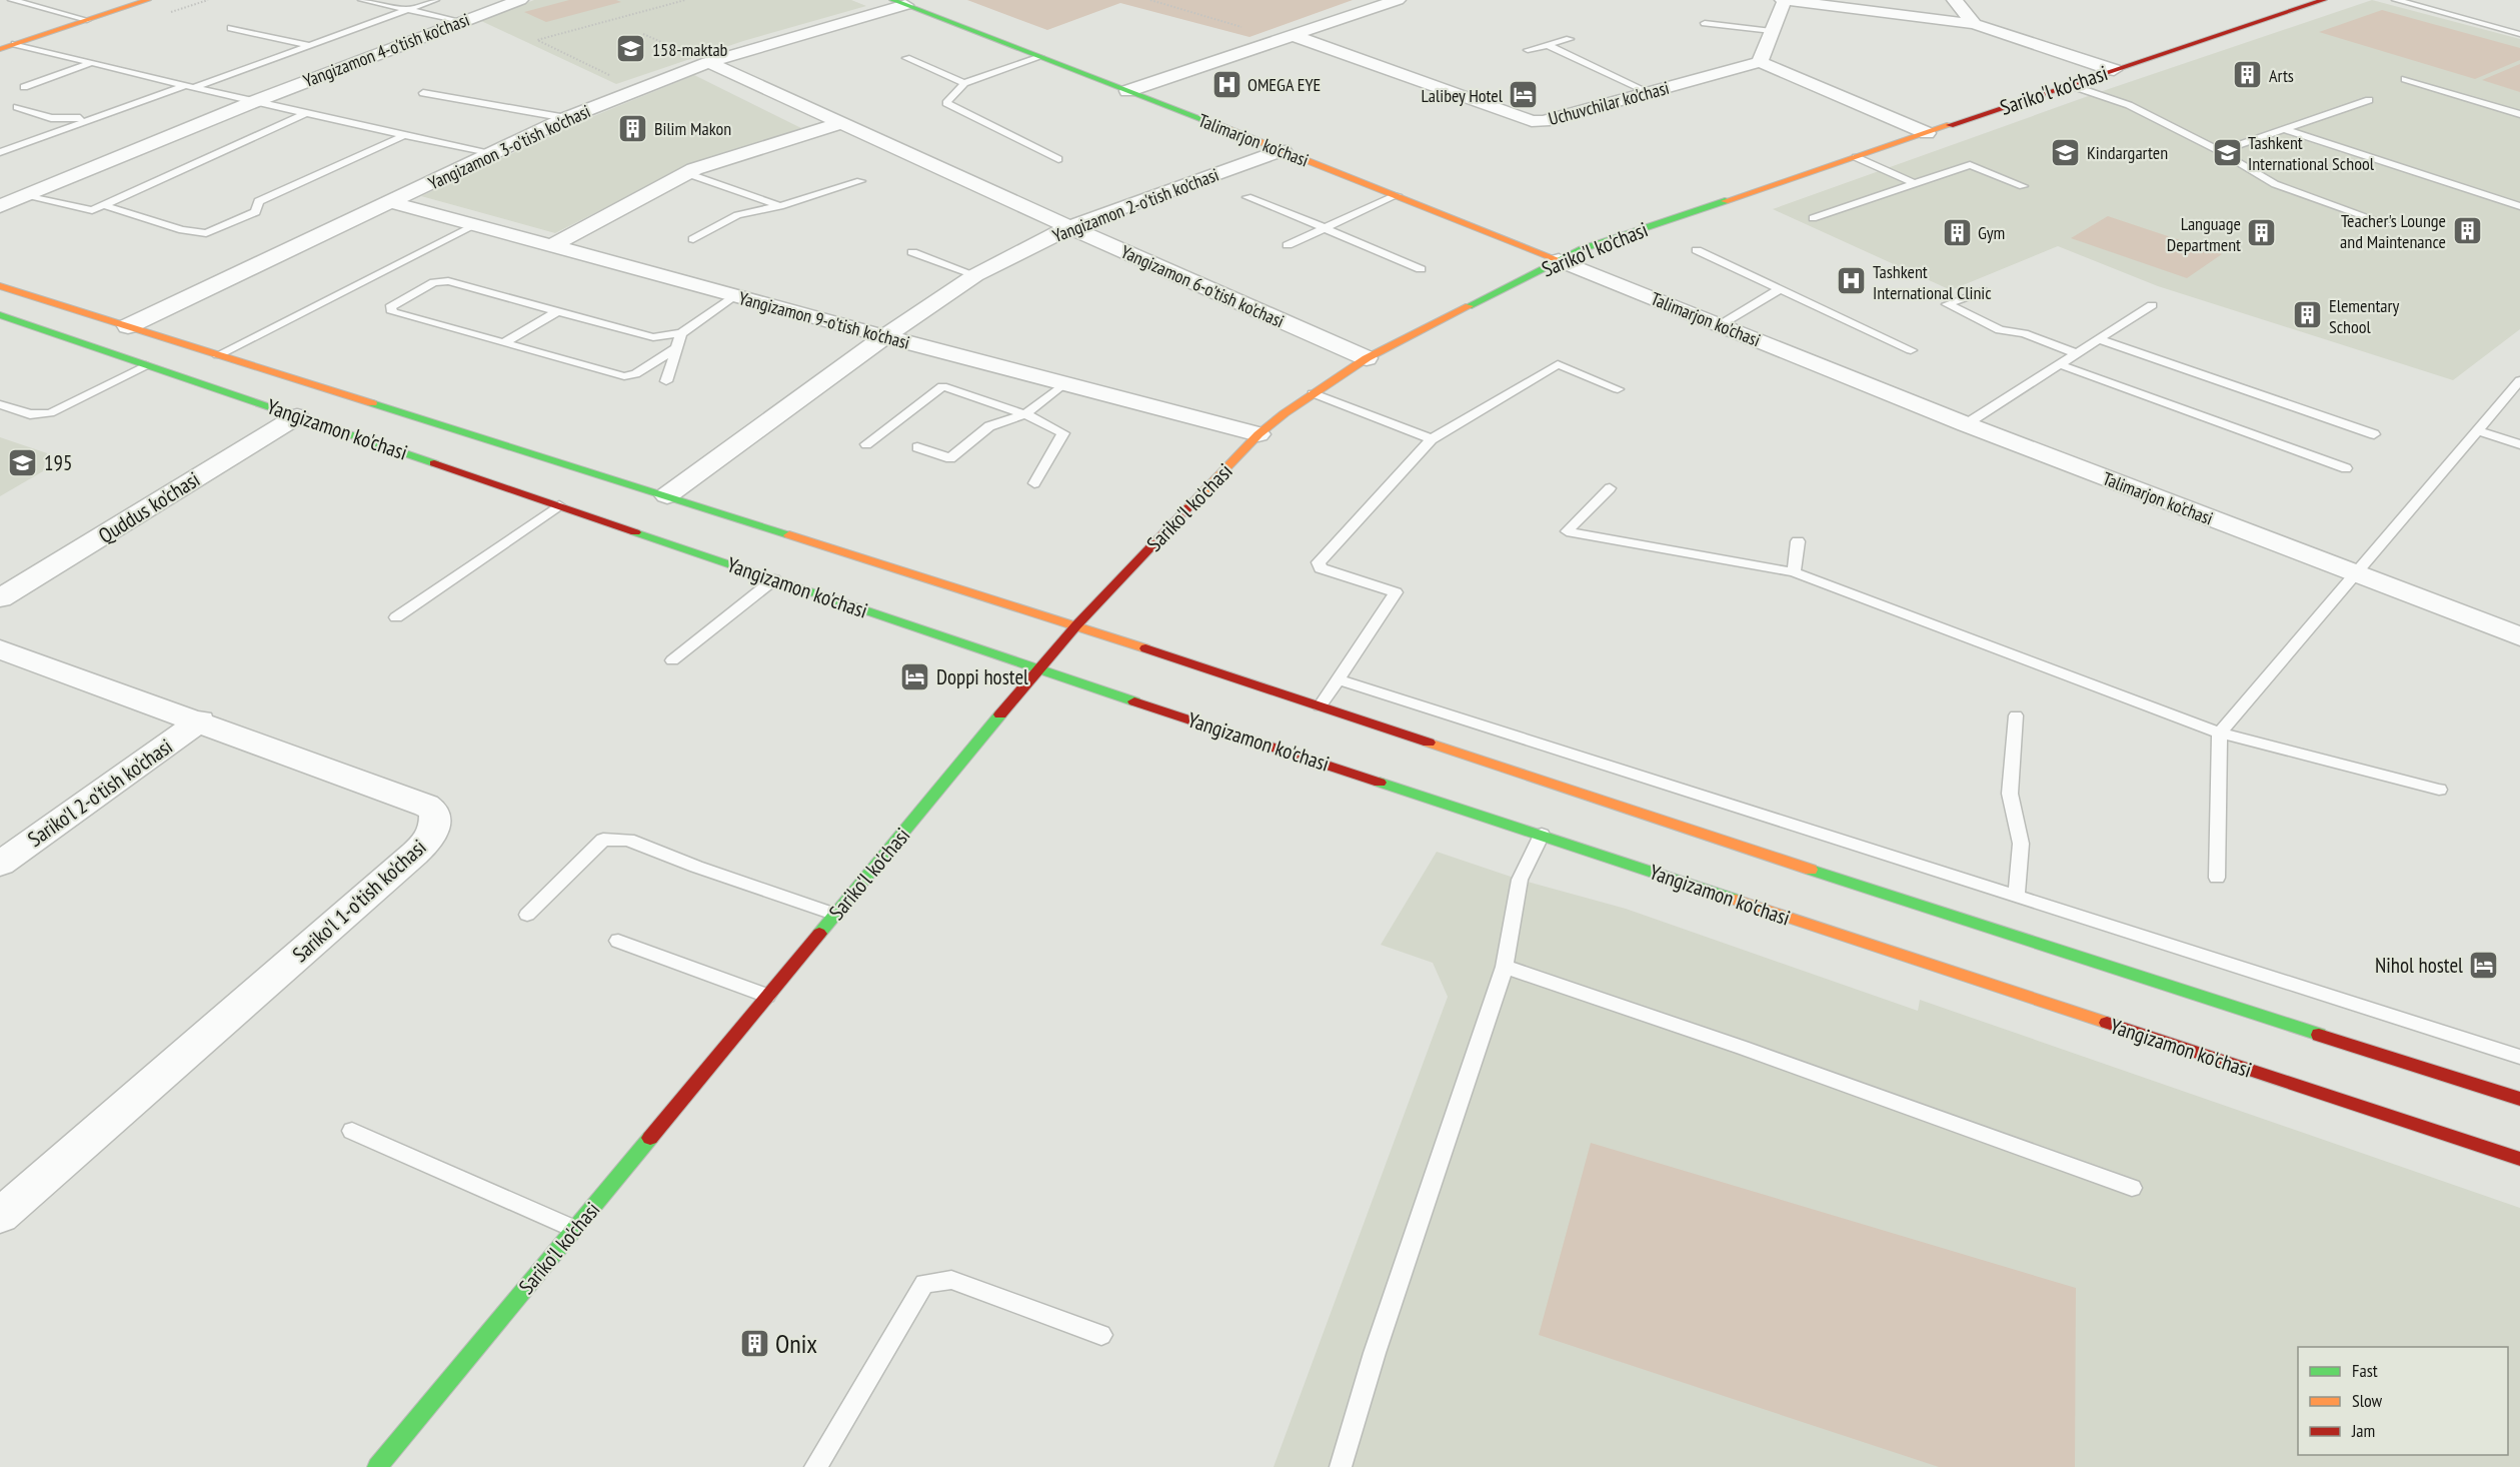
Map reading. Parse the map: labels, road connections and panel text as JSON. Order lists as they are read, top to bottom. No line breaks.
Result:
{"streets":{"main road":["Sariko'l ko'chasi","Talimarjon ko'chasi","Yangizamon ko'chasi"],"street":["Yangizamon 4-o'tish ko'chasi","Uchuvchilar ko'chasi","Yangizamon 3-o'tish ko'chasi","Yangizamon 2-o'tish ko'chasi","Yangizamon 6-o'tish ko'chasi","Yangizamon 9-o'tish ko'chasi","Quddus ko'chasi","Sariko'l 2-o'tish ko'chasi","Sariko'l 1-o'tish ko'chasi"]},"crossings":[["Yangizamon 4-o'tish ko'chasi","Yangizamon 3-o'tish ko'chasi"],["Sariko'l ko'chasi","Talimarjon ko'chasi"],["Sariko'l ko'chasi","Yangizamon 6-o'tish ko'chasi"],["Sariko'l ko'chasi","Yangizamon 9-o'tish ko'chasi"],["Sariko'l ko'chasi","Yangizamon ko'chasi"],["Talimarjon ko'chasi","Yangizamon 3-o'tish ko'chasi"],["Talimarjon ko'chasi","Yangizamon 2-o'tish ko'chasi"],["Yangizamon 3-o'tish ko'chasi","Yangizamon 6-o'tish ko'chasi"],["Yangizamon 3-o'tish ko'chasi","Yangizamon 9-o'tish ko'chasi"],["Yangizamon 3-o'tish ko'chasi","Yangizamon ko'chasi"],["Yangizamon 2-o'tish ko'chasi","Yangizamon 6-o'tish ko'chasi"],["Yangizamon 2-o'tish ko'chasi","Yangizamon 9-o'tish ko'chasi"],["Yangizamon 2-o'tish ko'chasi","Yangizamon ko'chasi"],["Yangizamon ko'chasi","Quddus ko'chasi"],["Sariko'l 2-o'tish ko'chasi","Sariko'l 1-o'tish ko'chasi"]],"places":{"school or university":["158-maktab","Kindargarten","Tashkent International School","195"],"building":["Arts","Bilim Makon","Teacher's Lounge and Maintenance","Gym","Language Department","Elementary School","Onix"],"hospital":["OMEGA EYE","Tashkent International Clinic"],"hotel":["Lalibey Hotel","Doppi hostel","Nihol hostel"]},"legend":["Fast","Slow","Jam"]}
